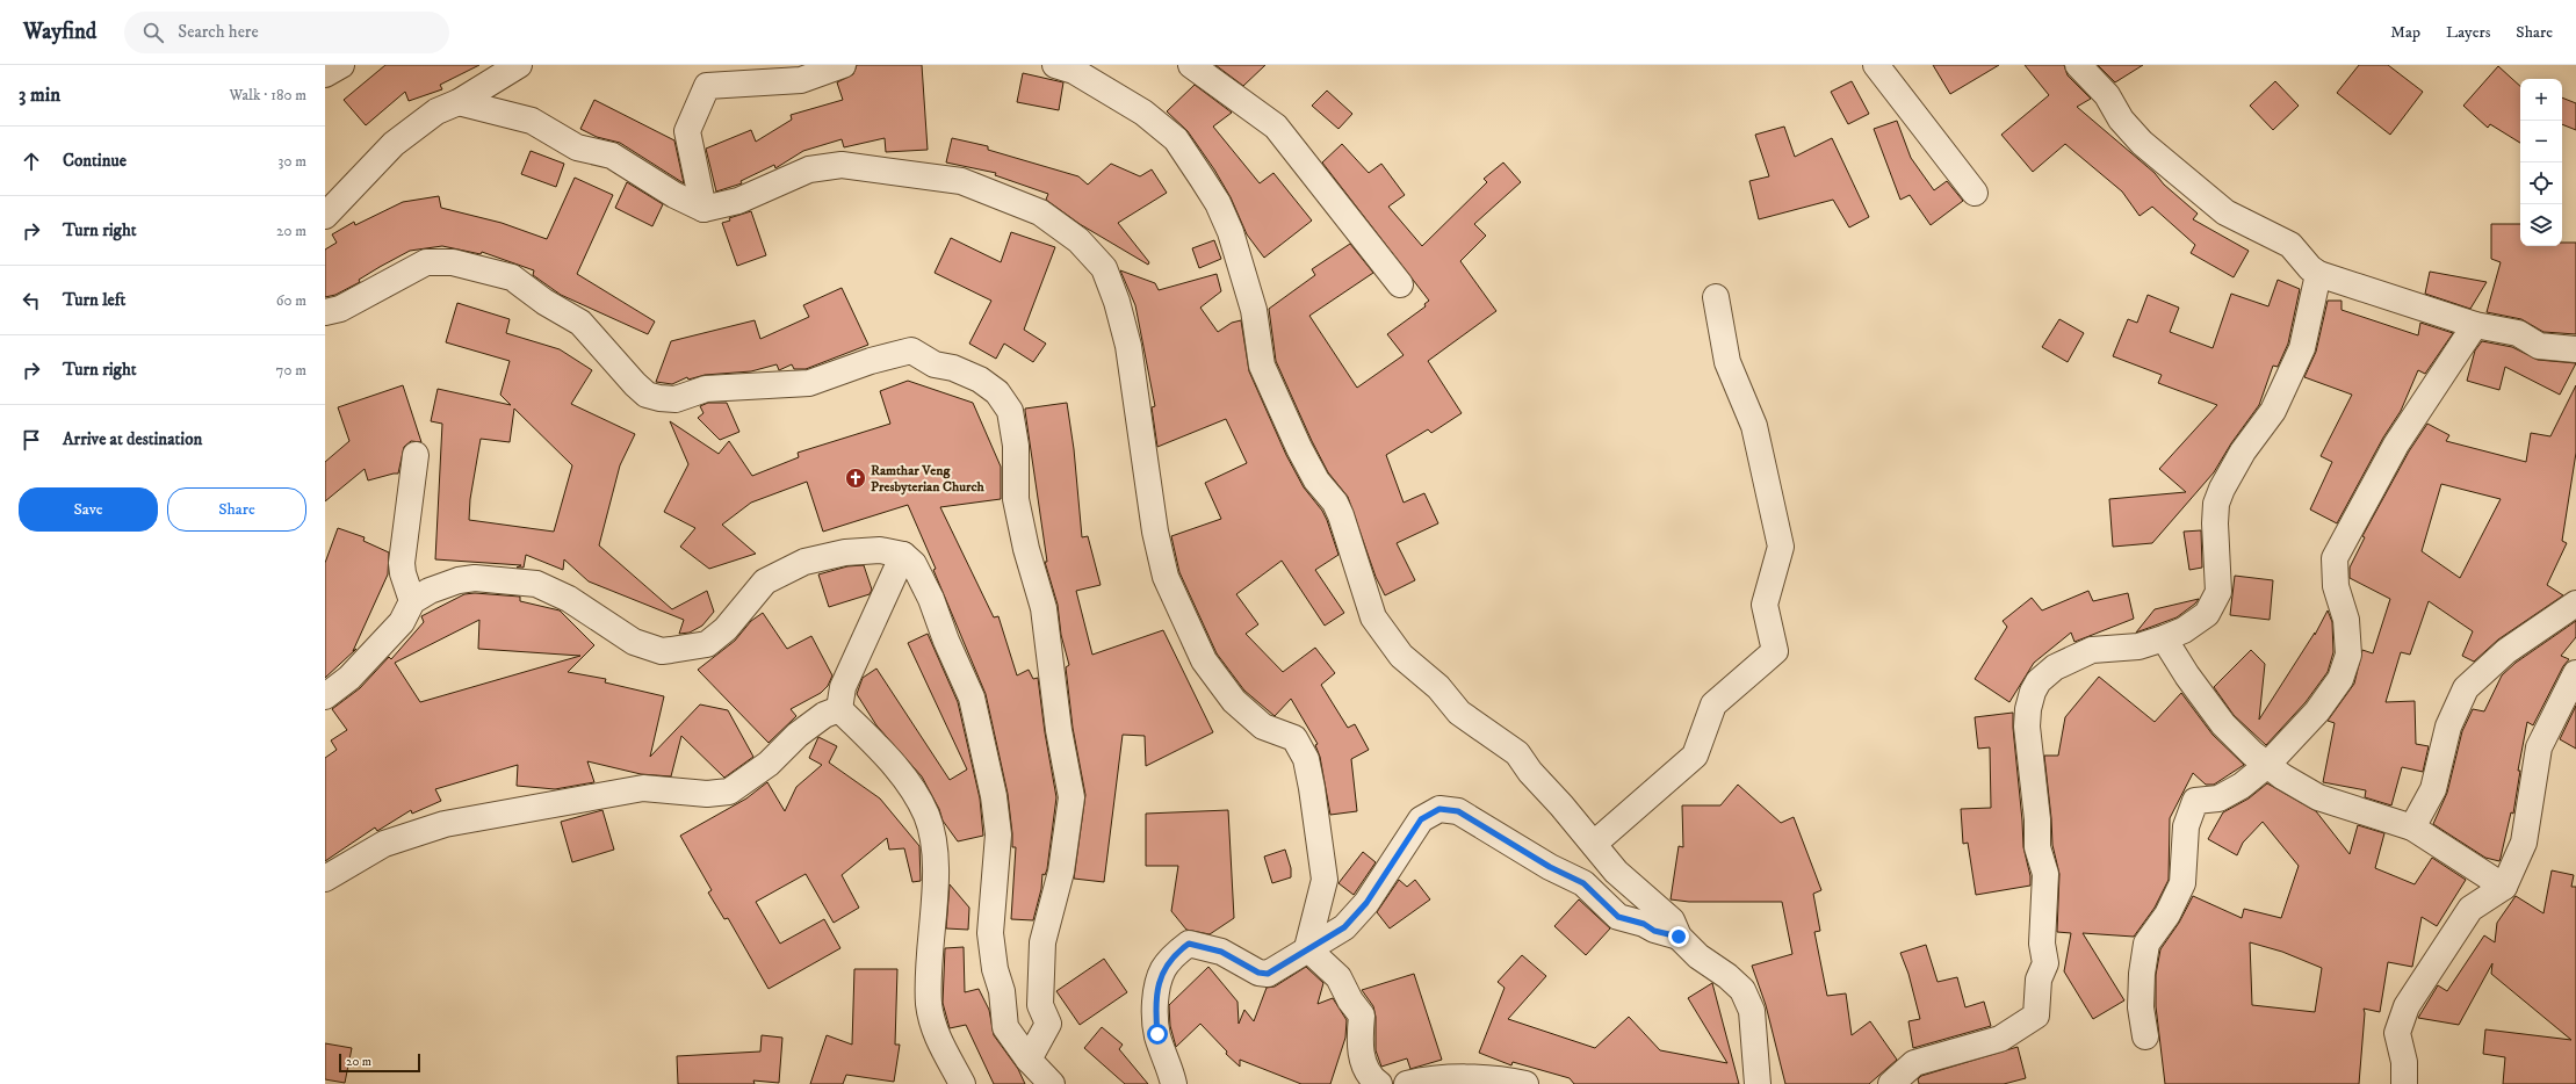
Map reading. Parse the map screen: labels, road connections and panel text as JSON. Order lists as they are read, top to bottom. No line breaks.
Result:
{"places":{"church":["Ramthar Veng Presbyterian Church"]},"scale_bar":"20 m","page":{"header":"Wayfind","search":"Search here","nav":["Map","Layers","Share"],"heading":["3 min","Walk · 180 m"],"map_buttons":["+","−"],"list":[["Continue","30 m"],["Turn right","20 m"],["Turn left","60 m"],["Turn right","70 m"],"Arrive at destination"],"buttons":["Save","Share"],"scale":"20 m"}}
